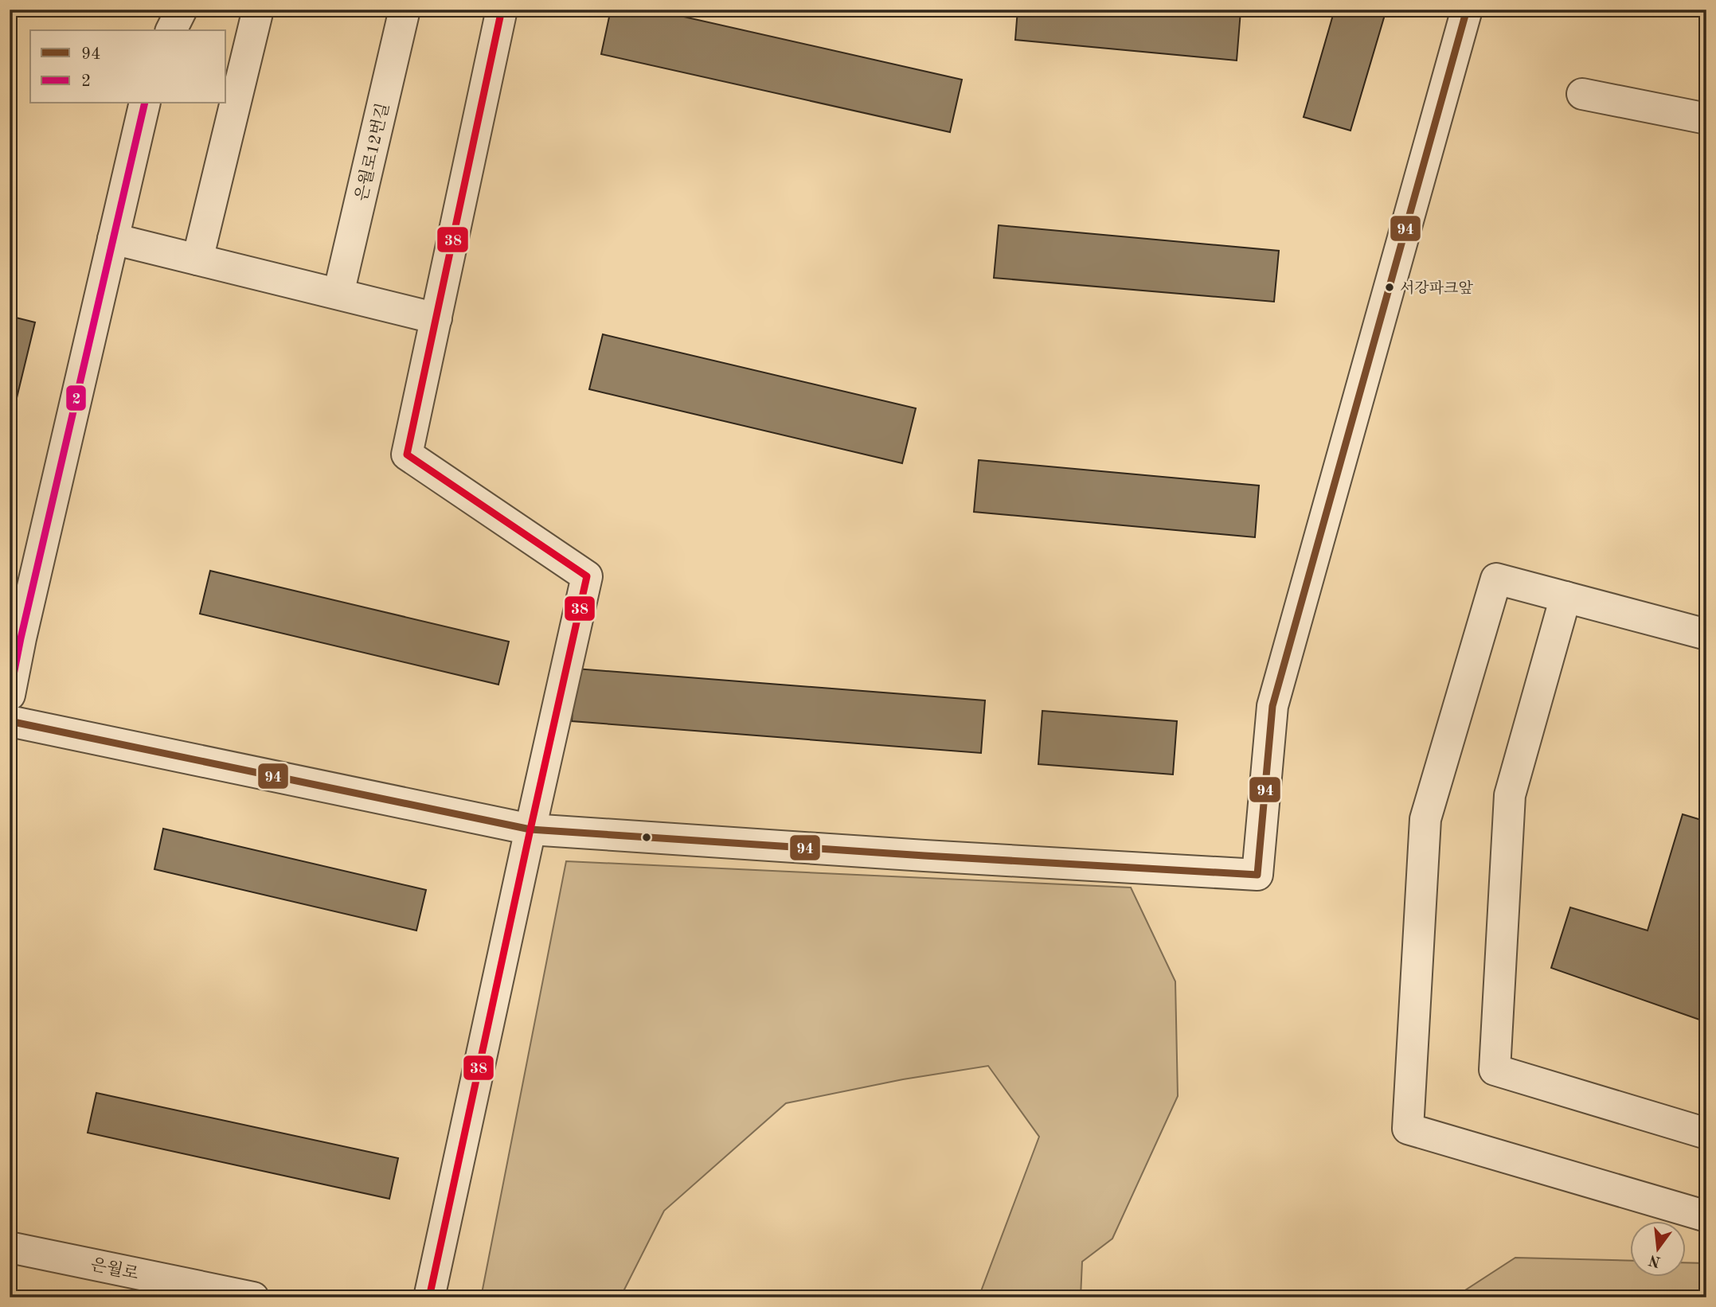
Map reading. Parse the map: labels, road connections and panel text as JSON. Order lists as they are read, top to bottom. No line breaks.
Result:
{"streets":{"street":["은월로12번길","은월로"]},"places":["서강파크앞"],"lines":["transit line 94","transit line 38","transit line 2"],"legend":["94","2"],"north":"bottom"}
